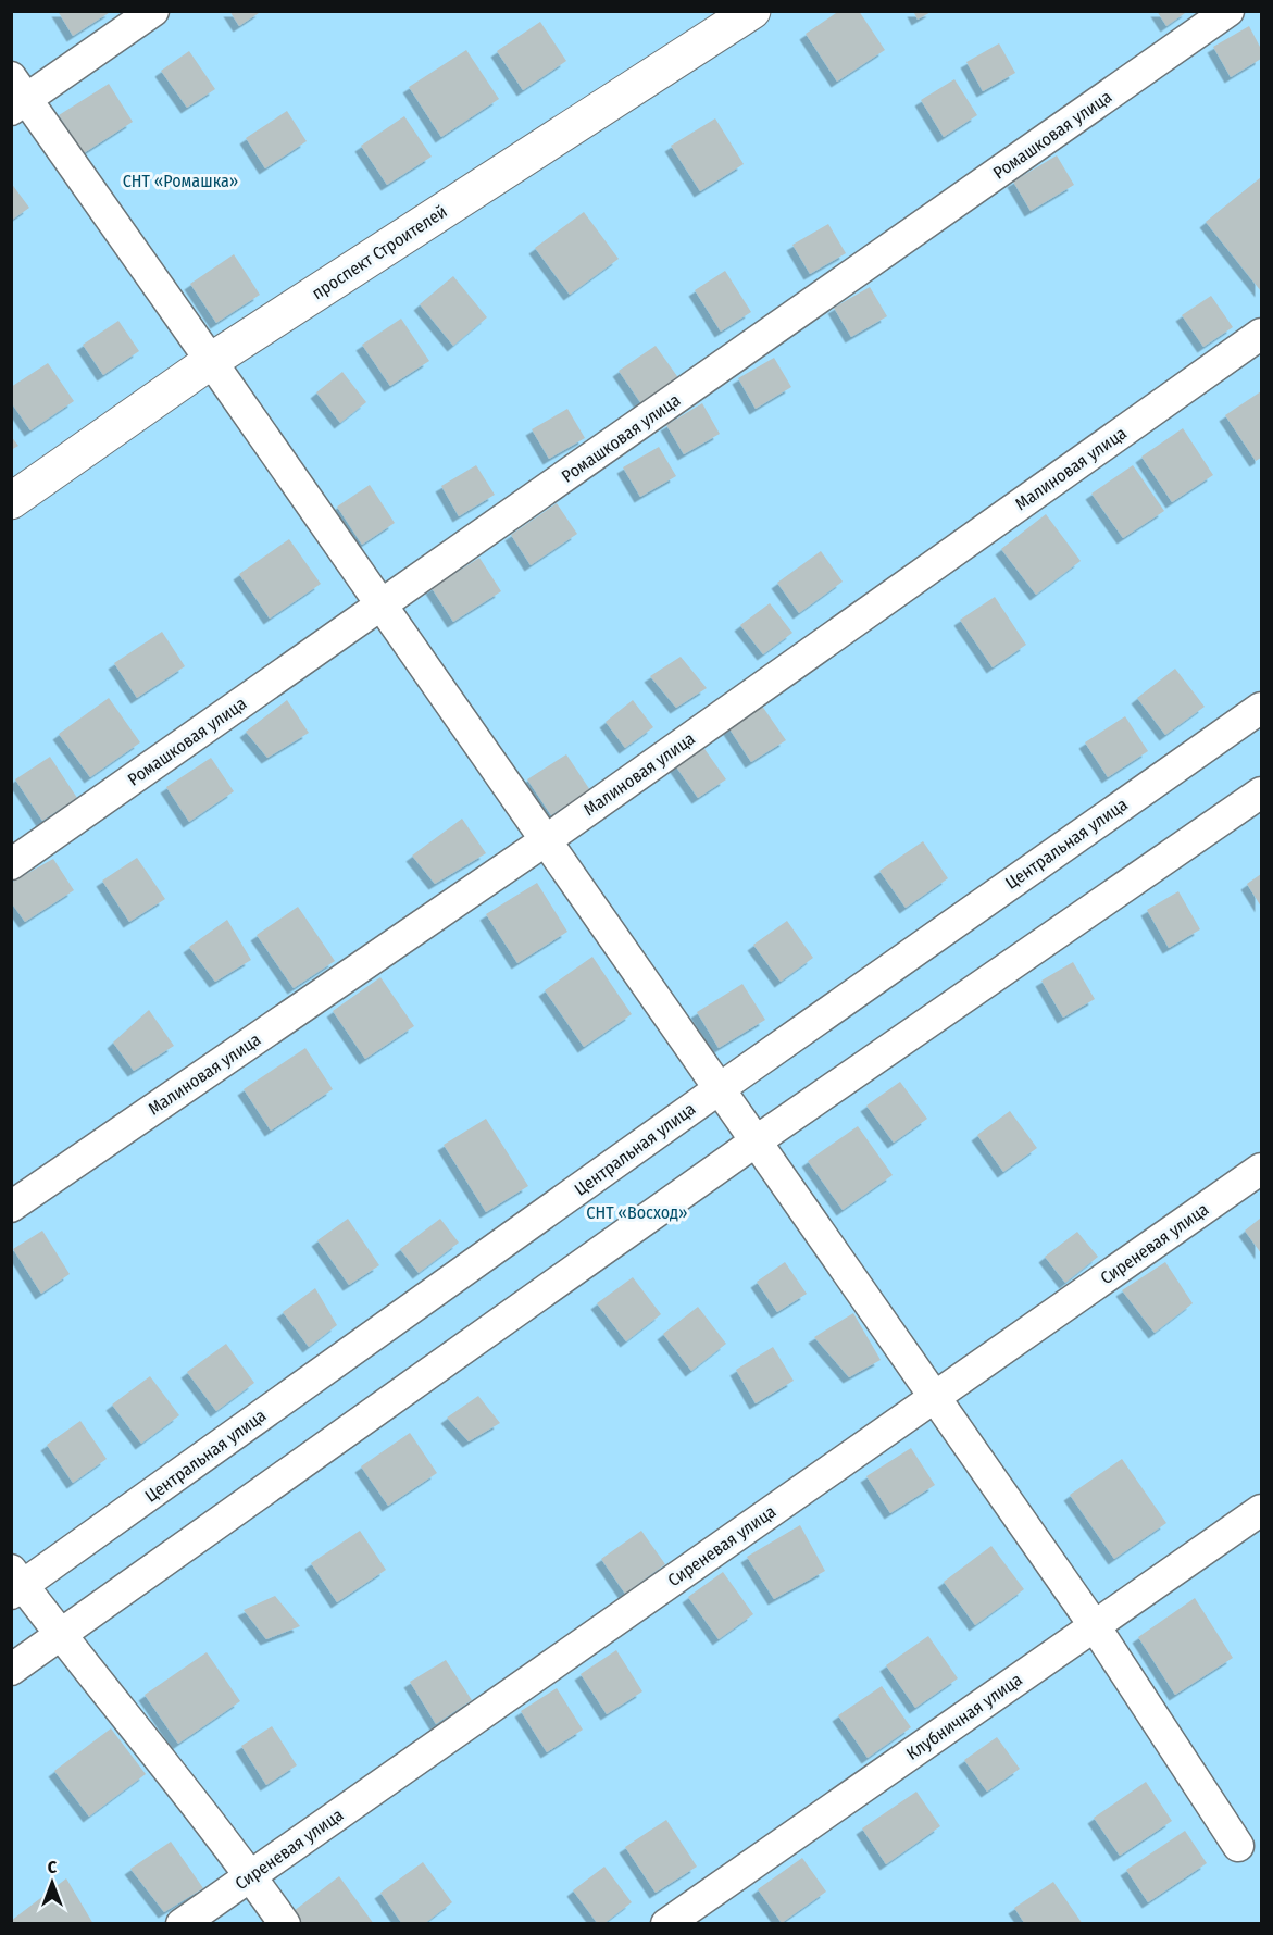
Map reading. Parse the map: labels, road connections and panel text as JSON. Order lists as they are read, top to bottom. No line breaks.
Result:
{"streets":{"street":["Ромашковая улица","проспект Строителей","Малиновая улица","Центральная улица","Сиреневая улица","Клубничная улица"]},"parks":["СНТ «Ромашка»","СНТ «Восход»"],"north":"top"}
